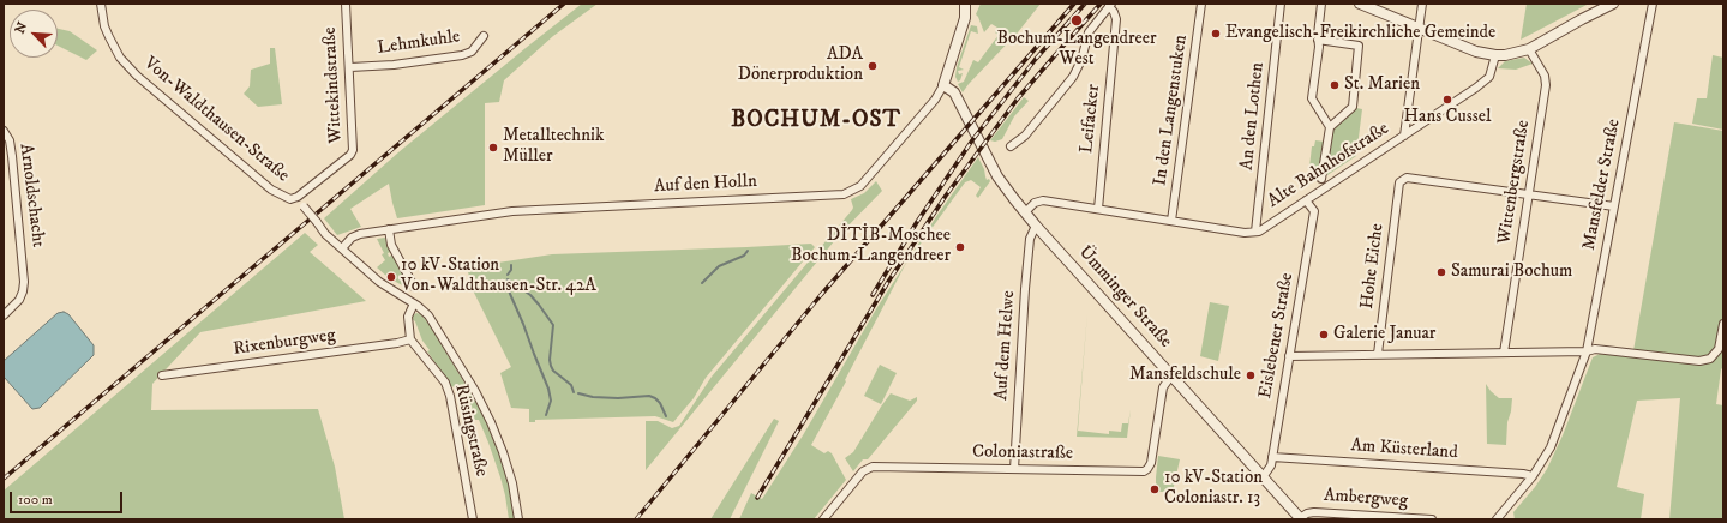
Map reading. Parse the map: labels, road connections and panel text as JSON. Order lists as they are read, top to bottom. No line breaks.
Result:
{"streets":{"street":["Lehmkuhle","Wittekindstraße","In den Langenstuken","An den Lothen","Leifacker","Von-Waldthausen-Straße","Alte Bahnhofstraße","Wittenbergstraße","Auf den Holln","Mansfelder Straße","Arnoldschacht","Hohe Eiche","Ümminger Straße","Eislebener Straße","Rixenburgweg","Auf dem Helwe","Rüsingstraße","Am Küsterland","Coloniastraße","Ambergweg"]},"crossings":[["Lehmkuhle","Wittekindstraße"],["Wittekindstraße","Von-Waldthausen-Straße"],["An den Lothen","Alte Bahnhofstraße"],["Von-Waldthausen-Straße","Auf den Holln"],["Alte Bahnhofstraße","Eislebener Straße"],["Wittenbergstraße","Hohe Eiche"],["Auf den Holln","Ümminger Straße"],["Mansfelder Straße","Am Küsterland"],["Ümminger Straße","Eislebener Straße"],["Ümminger Straße","Auf dem Helwe"],["Ümminger Straße","Coloniastraße"],["Ümminger Straße","Ambergweg"],["Eislebener Straße","Am Küsterland"],["Rixenburgweg","Rüsingstraße"],["Auf dem Helwe","Coloniastraße"]],"districts":["BOCHUM-OST"],"places":["Bochum-Langendreer West","Evangelisch-Freikirchliche Gemeinde","ADA Dönerproduktion","St. Marien","Hans Cussel","Metalltechnik Müller","DİTİB-Moschee Bochum-Langendreer","Samurai Bochum","10 kV-Station Von-Waldthausen-Str. 42A","Galerie Januar","Mansfeldschule","10 kV-Station Coloniastr. 13"],"scale_bar":"100 m","north":"top left"}
